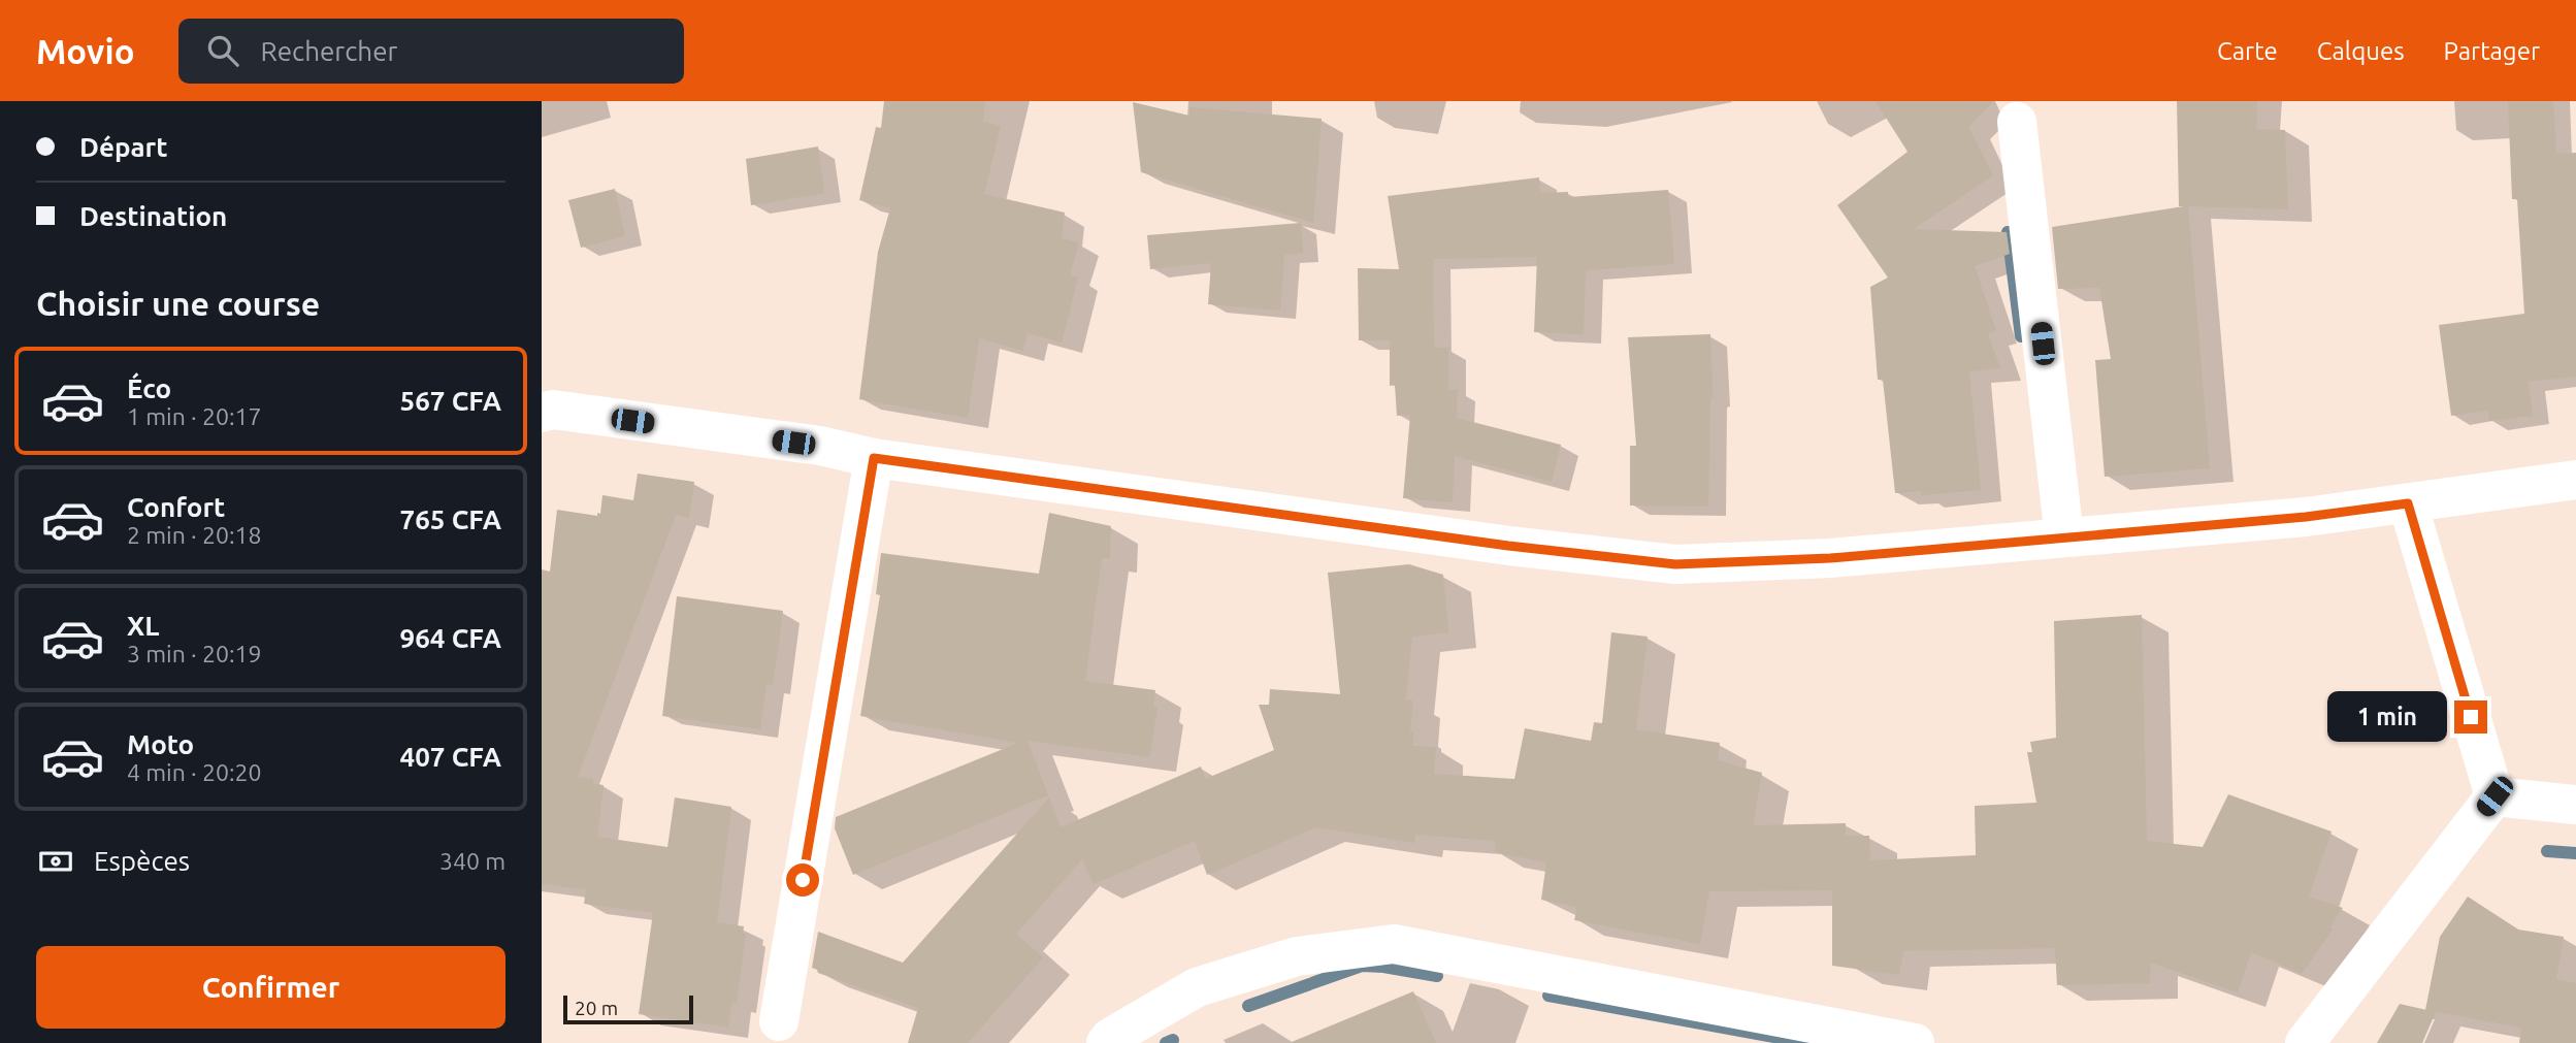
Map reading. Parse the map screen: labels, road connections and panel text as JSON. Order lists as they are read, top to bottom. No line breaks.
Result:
{"scale_bar":"20 m","page":{"header":"Movio","search":"Rechercher","nav":["Carte","Calques","Partager"],"banner":["Départ","Destination"],"heading":"Choisir une course","list":[{"name":"Éco","note":"1 min · 20:17","value":"567 CFA"},{"name":"Confort","note":"2 min · 20:18","value":"765 CFA"},{"name":"XL","note":"3 min · 20:19","value":"964 CFA"},{"name":"Moto","note":"4 min · 20:20","value":"407 CFA"}],"bubble":"1 min","pay":["Espèces","340 m"],"buttons":"Confirmer","scale":"20 m"}}
